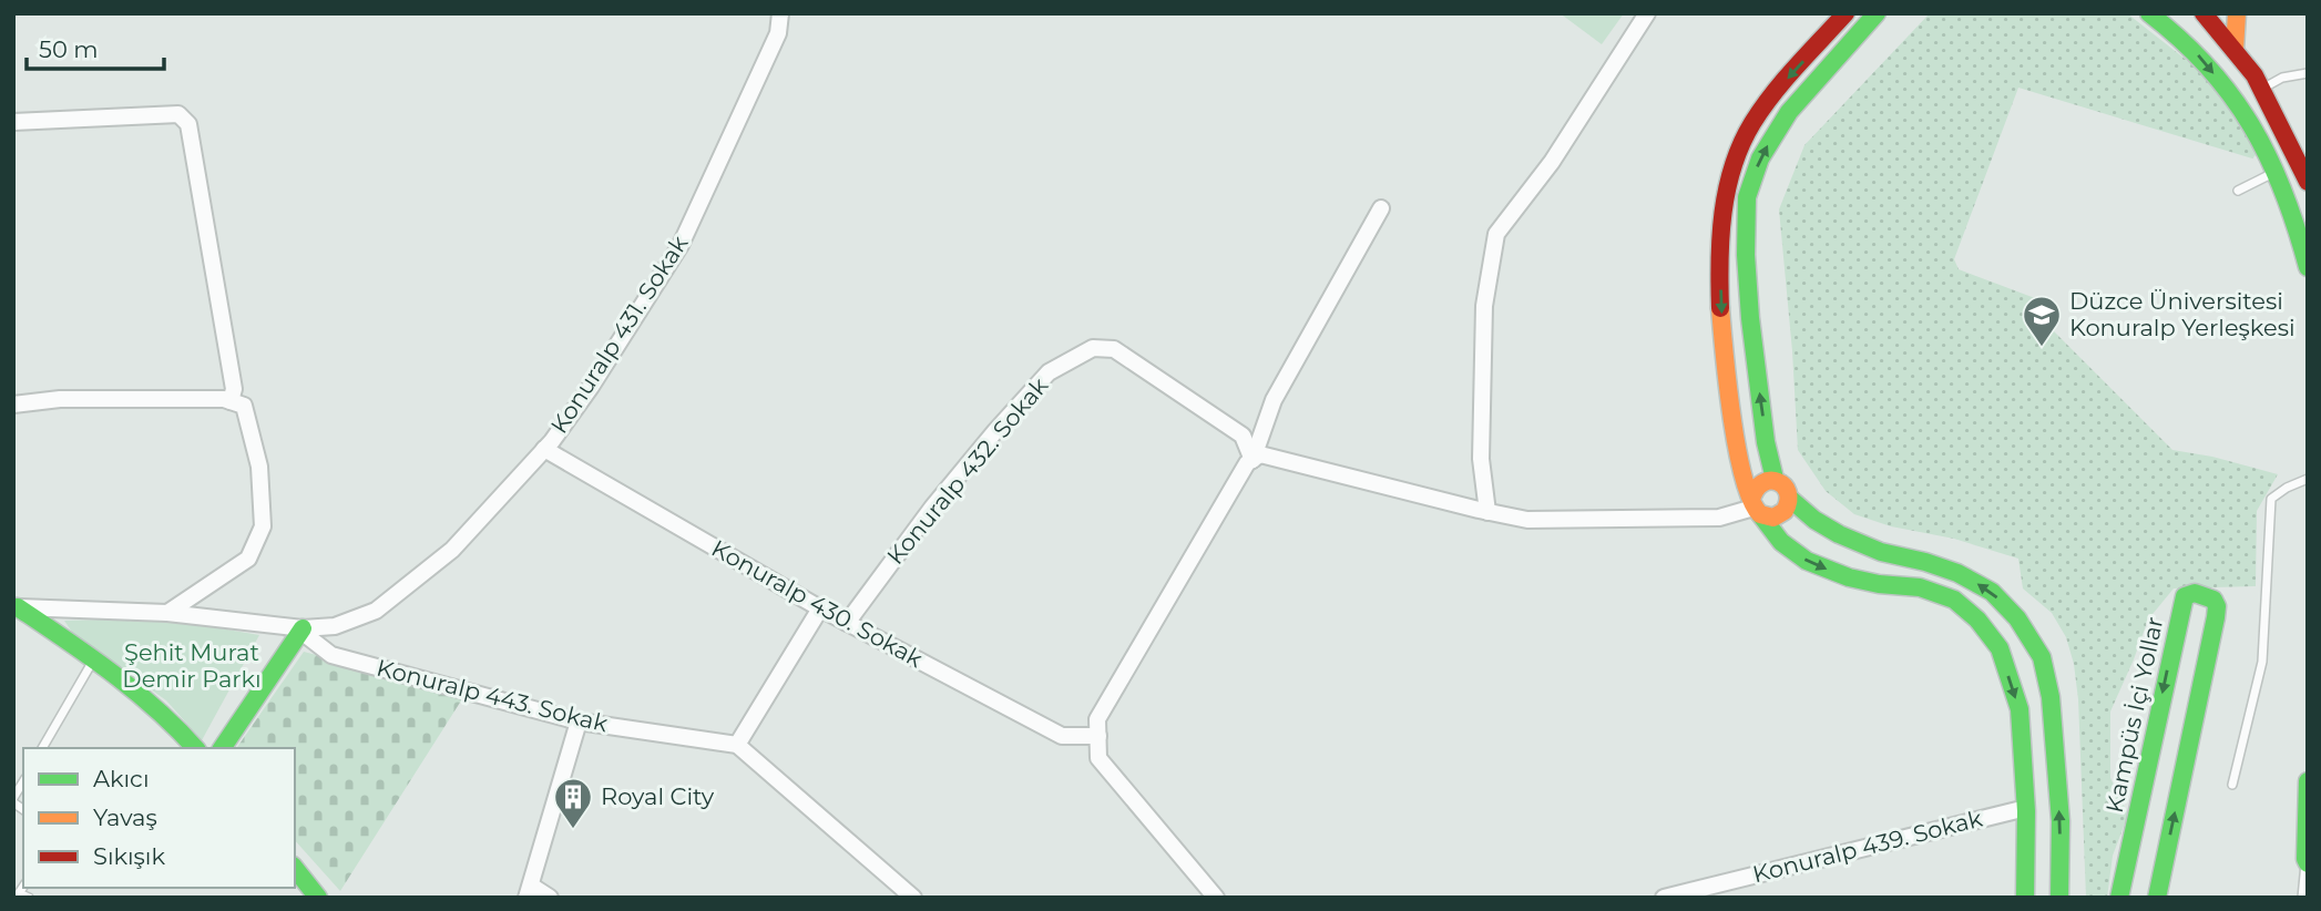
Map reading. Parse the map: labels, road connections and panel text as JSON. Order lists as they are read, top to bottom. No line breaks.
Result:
{"streets":{"main road":["Kampüs İçi Yollar"],"street":["Konuralp 431. Sokak","Konuralp 432. Sokak","Konuralp 430. Sokak","Konuralp 443. Sokak","Konuralp 439. Sokak"]},"crossings":[["Konuralp 431. Sokak","Konuralp 430. Sokak"],["Konuralp 431. Sokak","Konuralp 443. Sokak"],["Konuralp 432. Sokak","Konuralp 430. Sokak"]],"parks":["Şehit Murat Demir Parkı"],"places":{"school or university":["Düzce Üniversitesi Konuralp Yerleşkesi"],"building":["Royal City"]},"legend":["Akıcı","Yavaş","Sıkışık"],"scale_bar":"50 m"}
